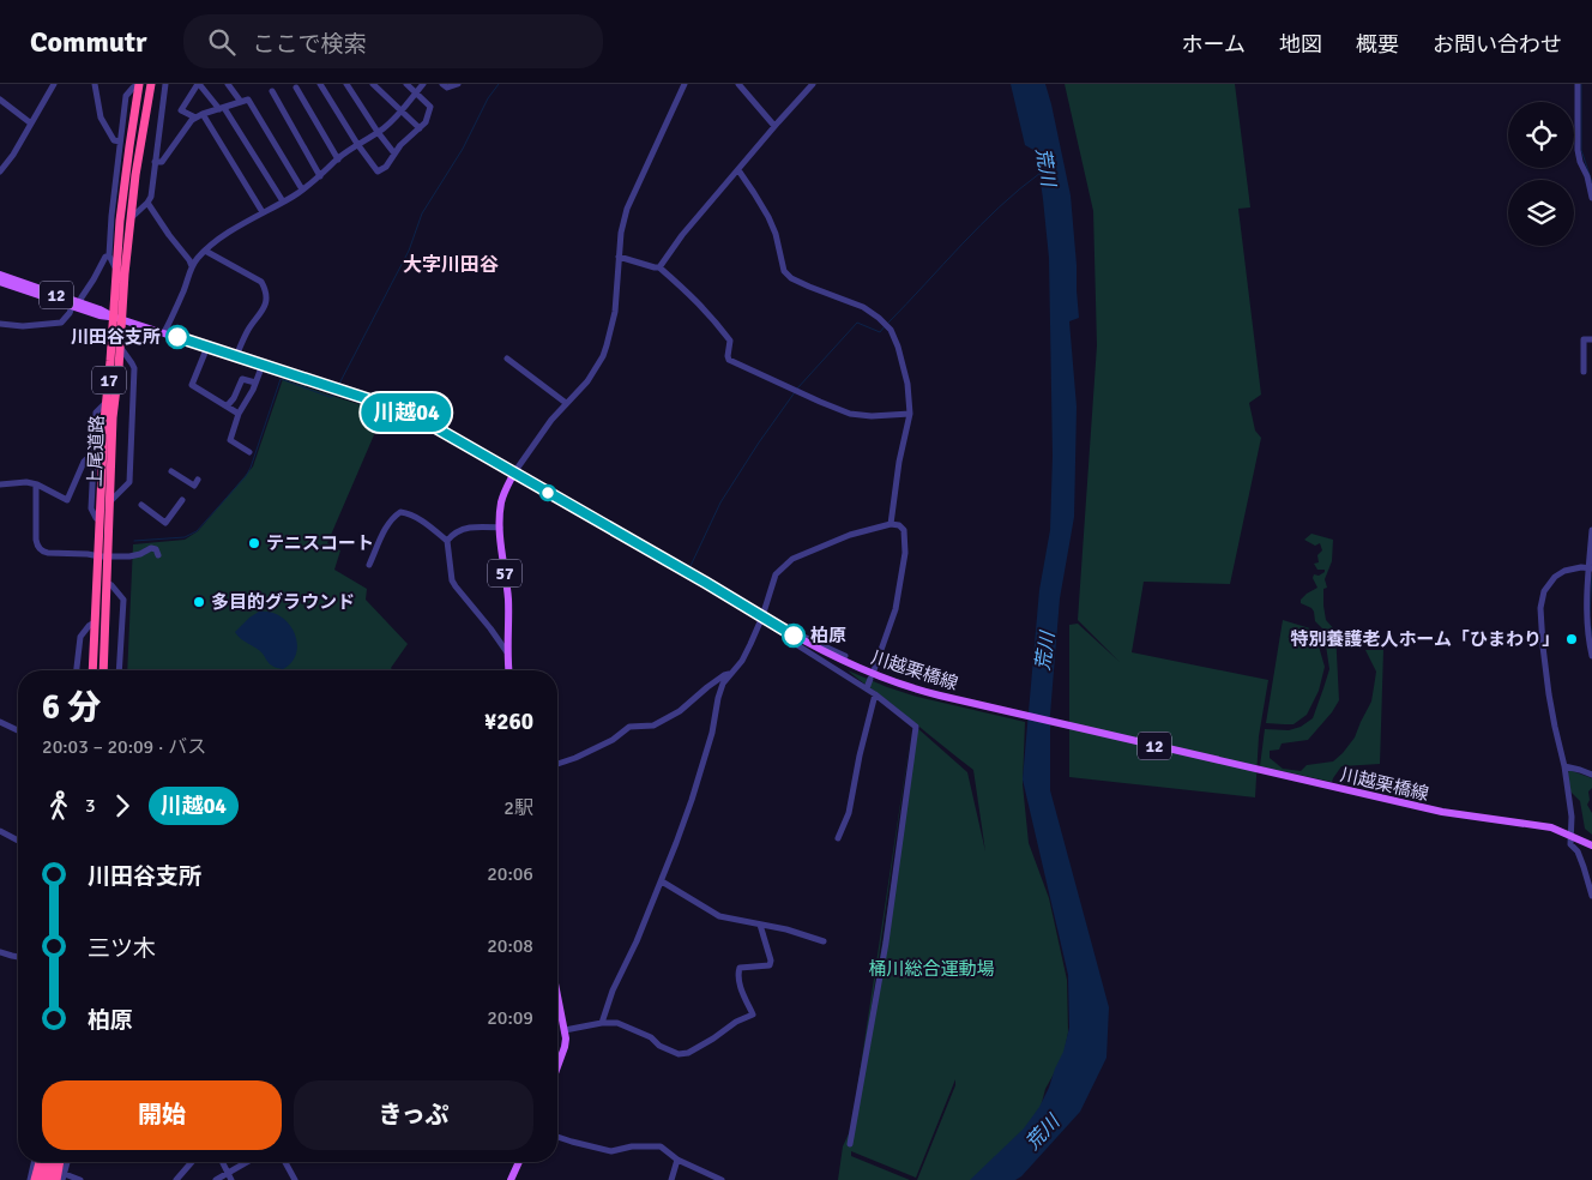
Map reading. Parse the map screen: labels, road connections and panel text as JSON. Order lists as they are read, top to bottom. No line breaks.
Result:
{"streets":{"highway":["17","上尾道路"],"main road":["12","57","川越栗橋線"]},"crossings":[["上尾道路","川越栗橋線"],["57","川越栗橋線"]],"districts":["大字川田谷"],"water":["荒川"],"parks":["桶川総合運動場"],"places":["川田谷支所","テニスコート","多目的グラウンド","柏原","特別養護老人ホーム「ひまわり」"],"lines":["bus line 川越04"],"page":{"header":"Commutr","search":"ここで検索","nav":["ホーム","地図","概要","お問い合わせ"],"on_map":"川越04","heading":["6 分","20:03 – 20:09 · バス","¥260"],"legs":["3","川越04","2駅"],"list":[{"name":"川田谷支所","value":"20:06"},{"name":"三ツ木","value":"20:08"},{"name":"柏原","value":"20:09"}],"buttons":["開始","きっぷ"]}}
